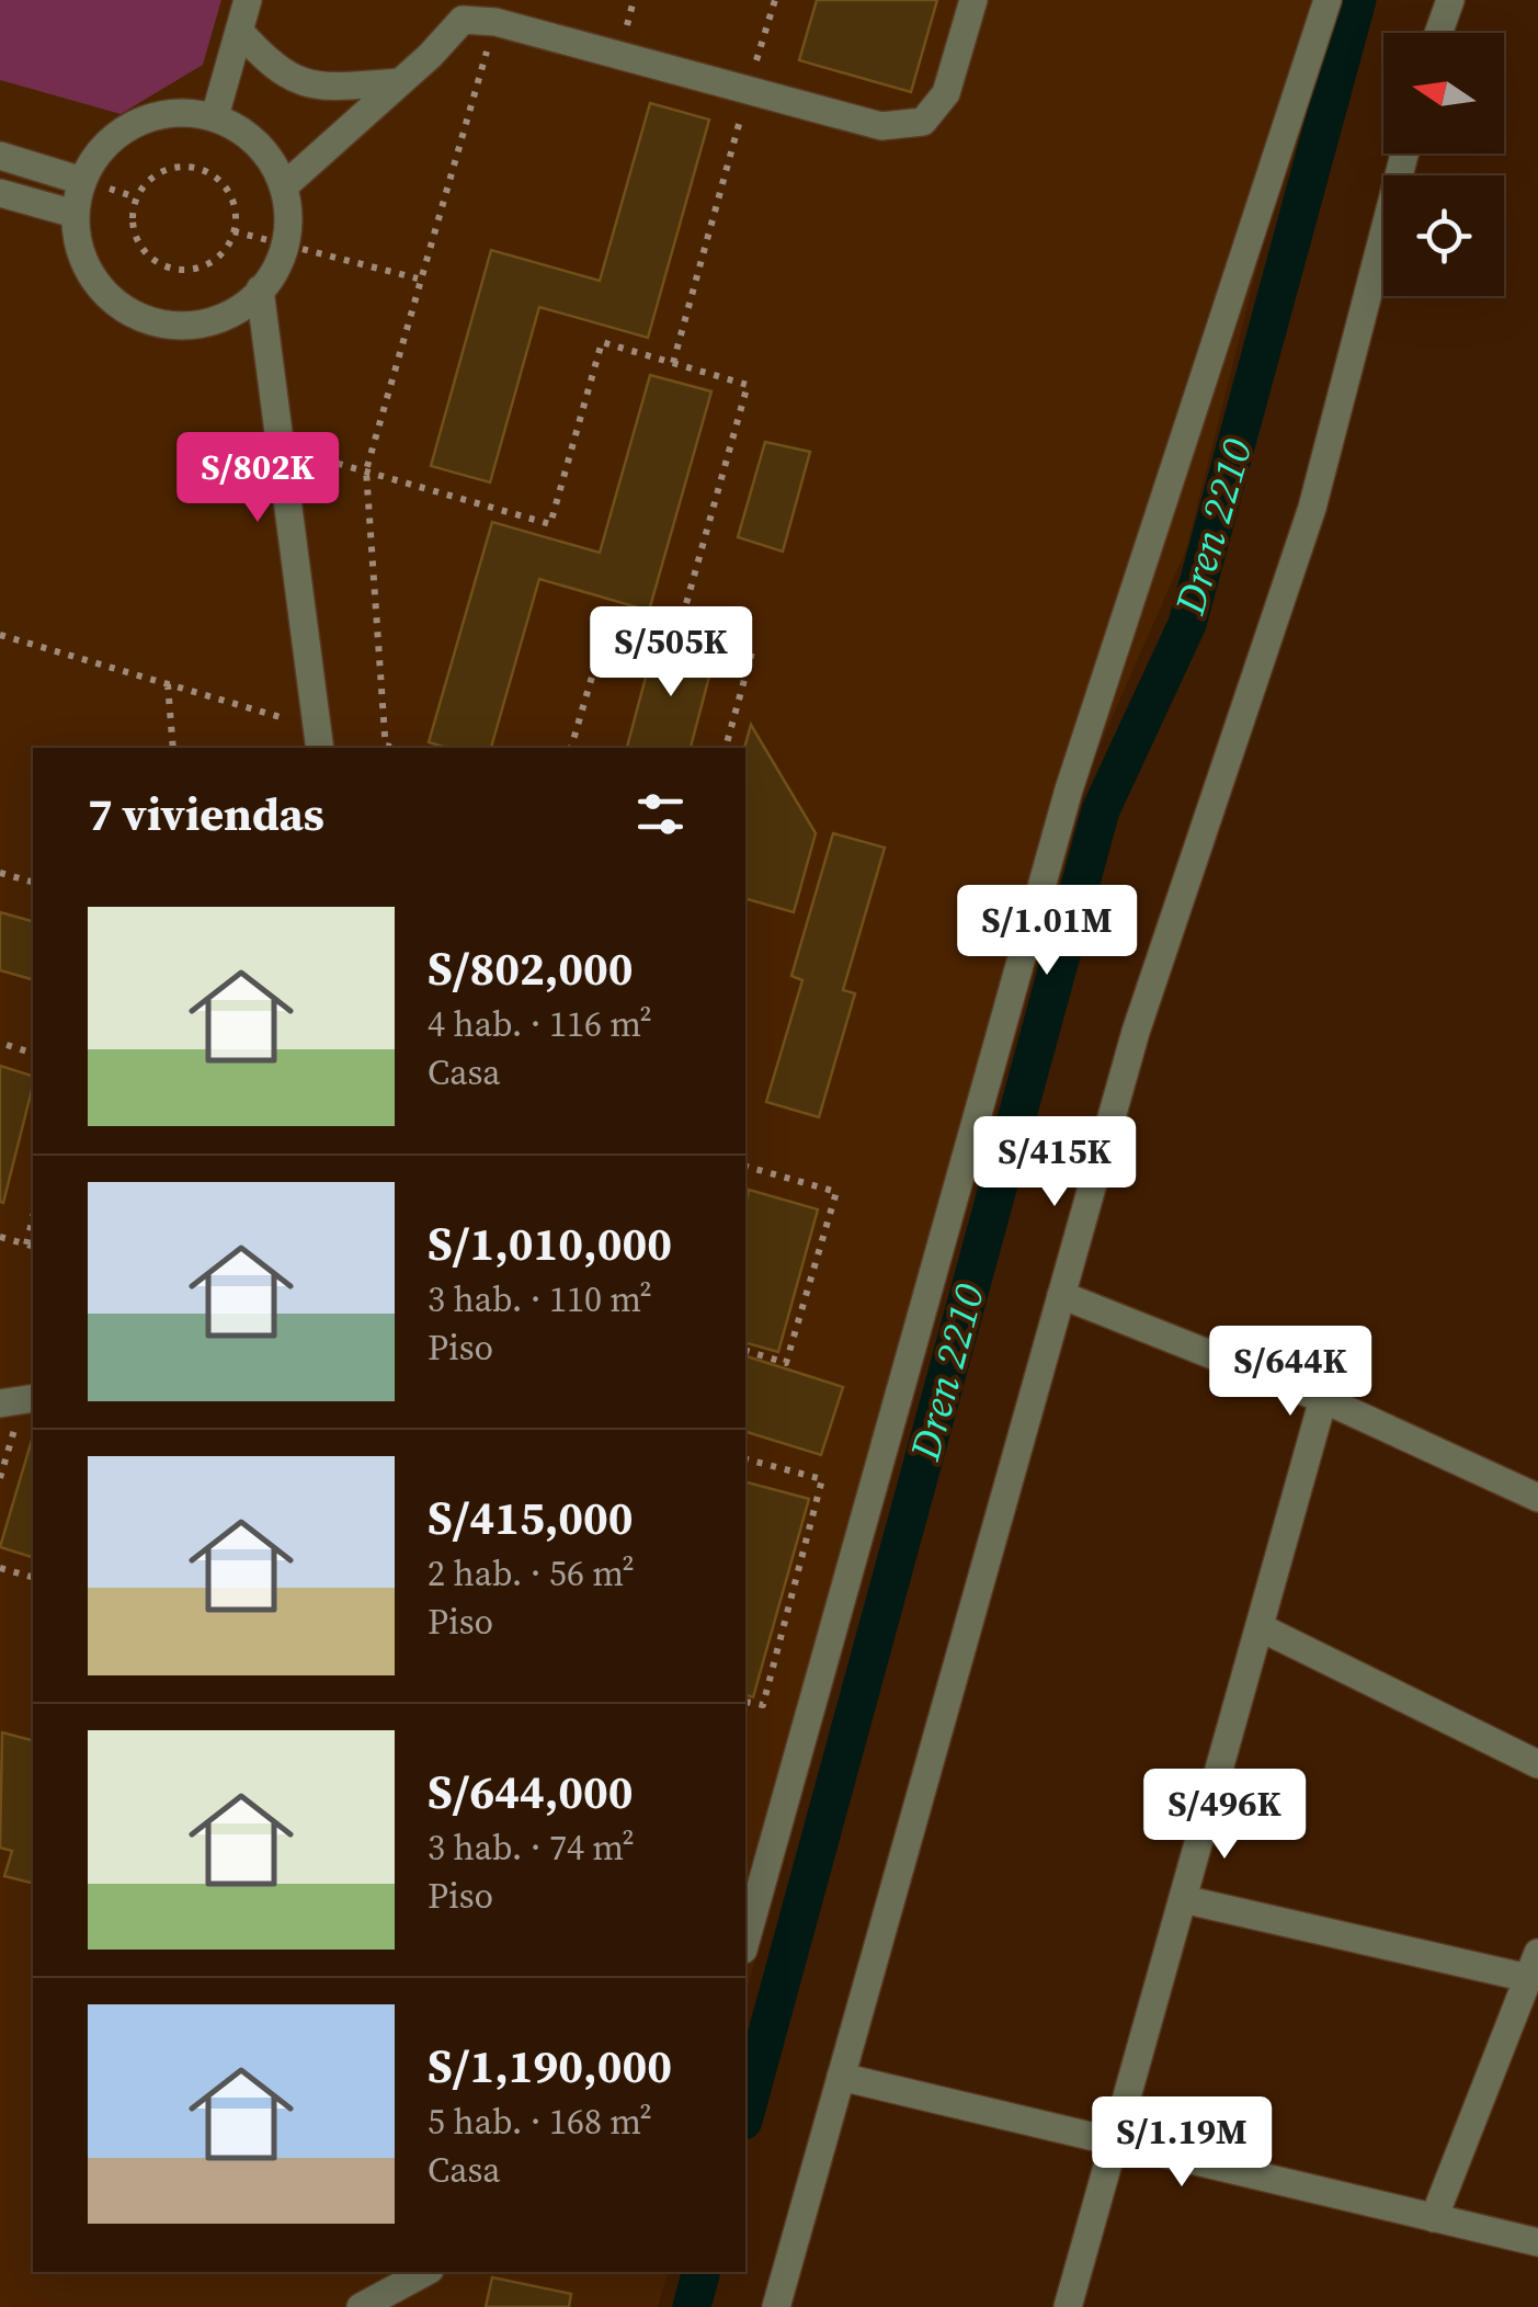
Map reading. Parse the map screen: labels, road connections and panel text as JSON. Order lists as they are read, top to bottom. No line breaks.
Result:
{"water":["Dren 2210"],"north":"left","page":{"price":["S/802K","S/505K","S/1.01M","S/415K","S/644K","S/496K","S/1.19M"],"heading":"7 viviendas","list":[{"name":"S/802,000","note":"4 hab. · 116 m² · Casa"},{"name":"S/1,010,000","note":"3 hab. · 110 m² · Piso"},{"name":"S/415,000","note":"2 hab. · 56 m² · Piso"},{"name":"S/644,000","note":"3 hab. · 74 m² · Piso"},{"name":"S/1,190,000","note":"5 hab. · 168 m² · Casa"}]}}
